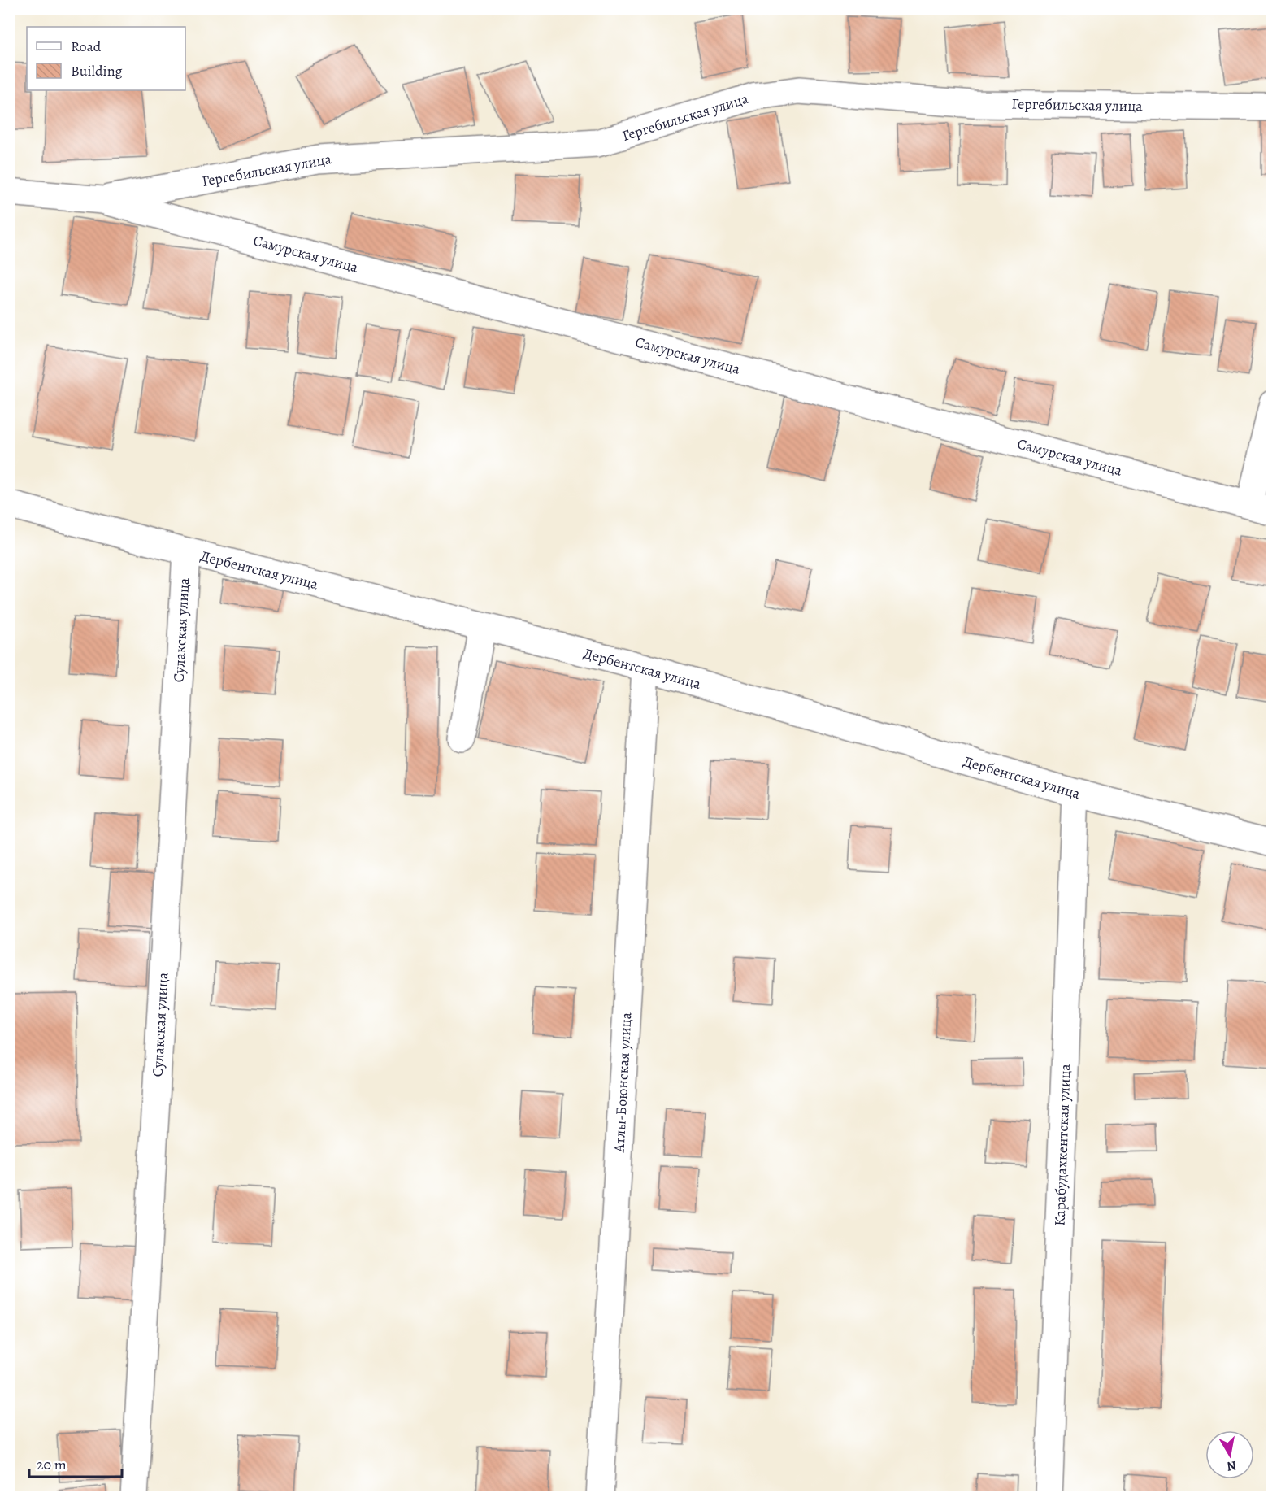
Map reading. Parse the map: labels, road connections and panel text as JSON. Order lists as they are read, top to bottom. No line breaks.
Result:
{"streets":{"street":["Гергебильская улица","Самурская улица","Дербентская улица","Сулакская улица","Атлы-Боюнская улица","Карабудахкентская улица"]},"crossings":[["Гергебильская улица","Самурская улица"],["Дербентская улица","Сулакская улица"],["Дербентская улица","Атлы-Боюнская улица"],["Дербентская улица","Карабудахкентская улица"]],"legend":["Road","Building"],"scale_bar":"20 m","north":"bottom"}
